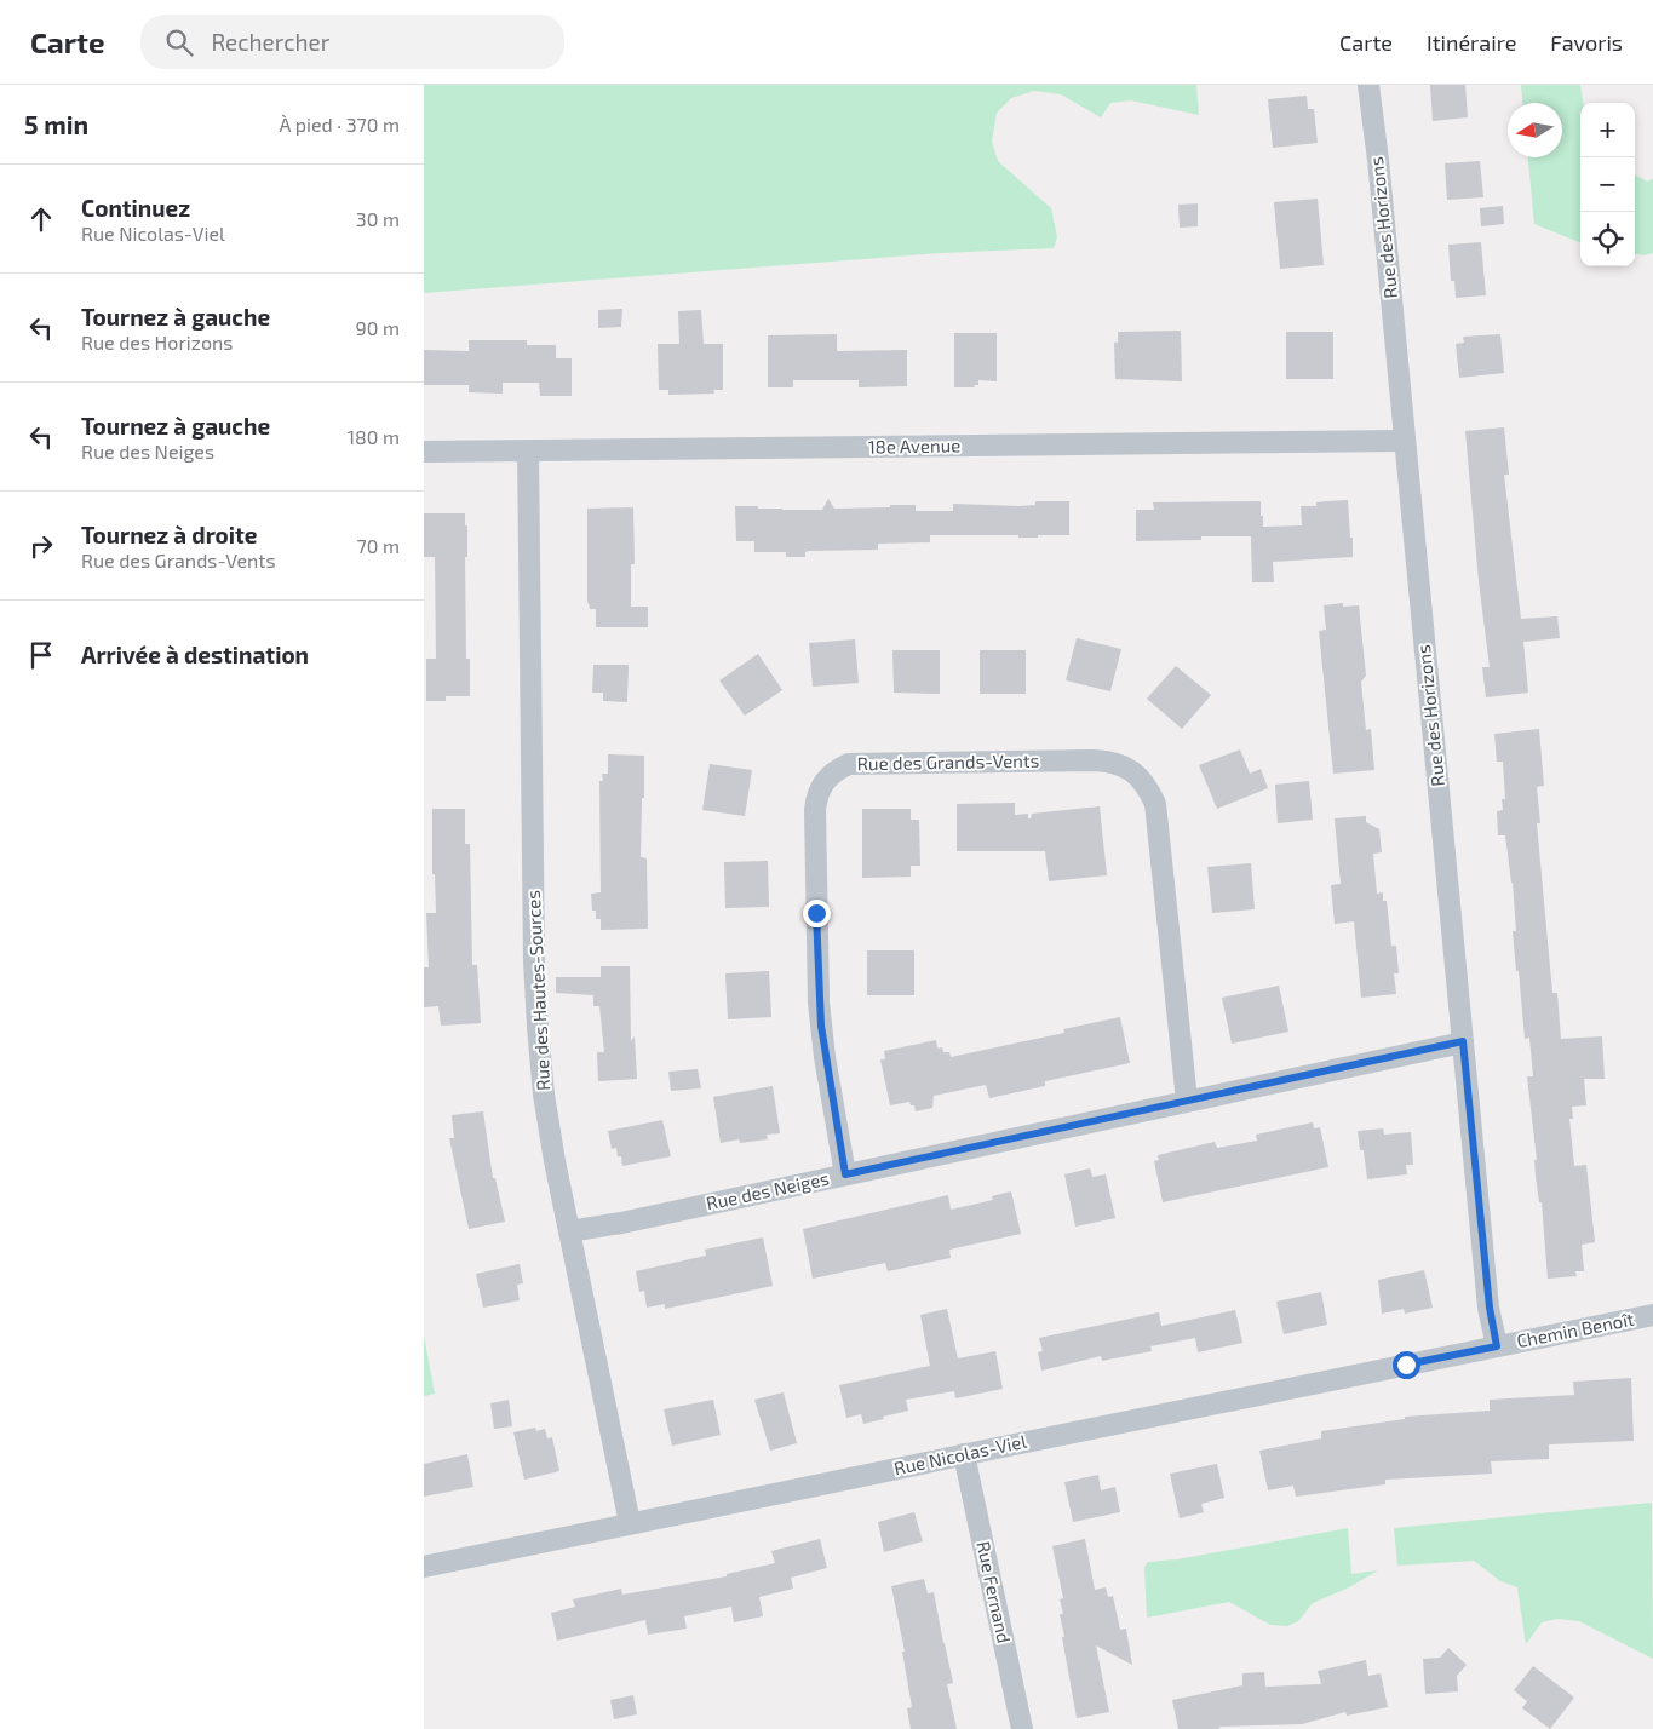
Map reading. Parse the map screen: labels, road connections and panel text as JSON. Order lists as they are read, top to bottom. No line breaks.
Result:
{"streets":{"street":["Rue des Horizons","18e Avenue","Rue des Grands-Vents","Rue des Hautes-Sources","Rue des Neiges","Chemin Benoît","Rue Nicolas-Viel","Rue Fernand"]},"crossings":[["Rue des Horizons","18e Avenue"],["Rue des Horizons","Rue des Neiges"],["Rue des Horizons","Chemin Benoît"],["Rue des Horizons","Rue Nicolas-Viel"],["18e Avenue","Rue des Hautes-Sources"],["Rue des Grands-Vents","Rue des Neiges"],["Rue des Hautes-Sources","Rue des Neiges"],["Rue des Hautes-Sources","Rue Nicolas-Viel"],["Chemin Benoît","Rue Nicolas-Viel"],["Rue Nicolas-Viel","Rue Fernand"]],"north":"left","page":{"header":"Carte","search":"Rechercher","nav":["Carte","Itinéraire","Favoris"],"heading":["5 min","À pied · 370 m"],"map_buttons":["+","−"],"list":[["Continuez","Rue Nicolas-Viel","30 m"],["Tournez à gauche","Rue des Horizons","90 m"],["Tournez à gauche","Rue des Neiges","180 m"],["Tournez à droite","Rue des Grands-Vents","70 m"],"Arrivée à destination"]}}
